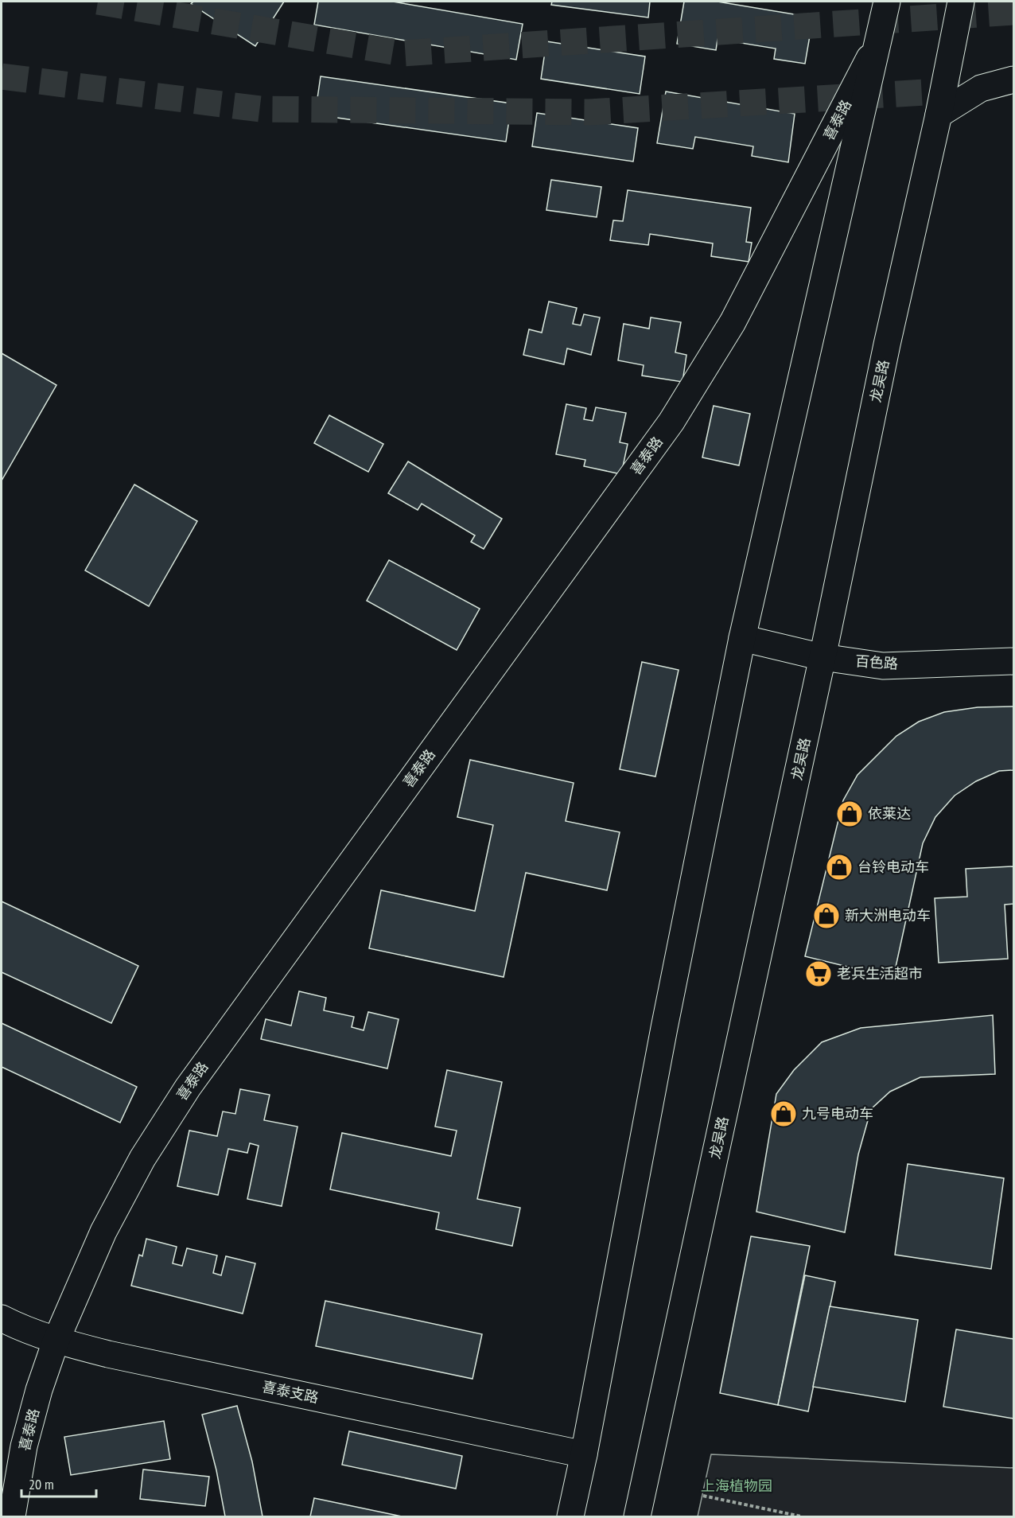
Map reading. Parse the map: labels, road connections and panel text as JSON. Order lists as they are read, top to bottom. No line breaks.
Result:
{"streets":{"main road":["喜泰路","龙吴路","百色路","喜泰支路"]},"crossings":[["喜泰路","喜泰支路"],["龙吴路","百色路"]],"parks":["上海植物园"],"places":{"shop":["依莱达","台铃电动车","新大洲电动车","九号电动车"],"supermarket":["老兵生活超市"]},"scale_bar":"20 m"}
